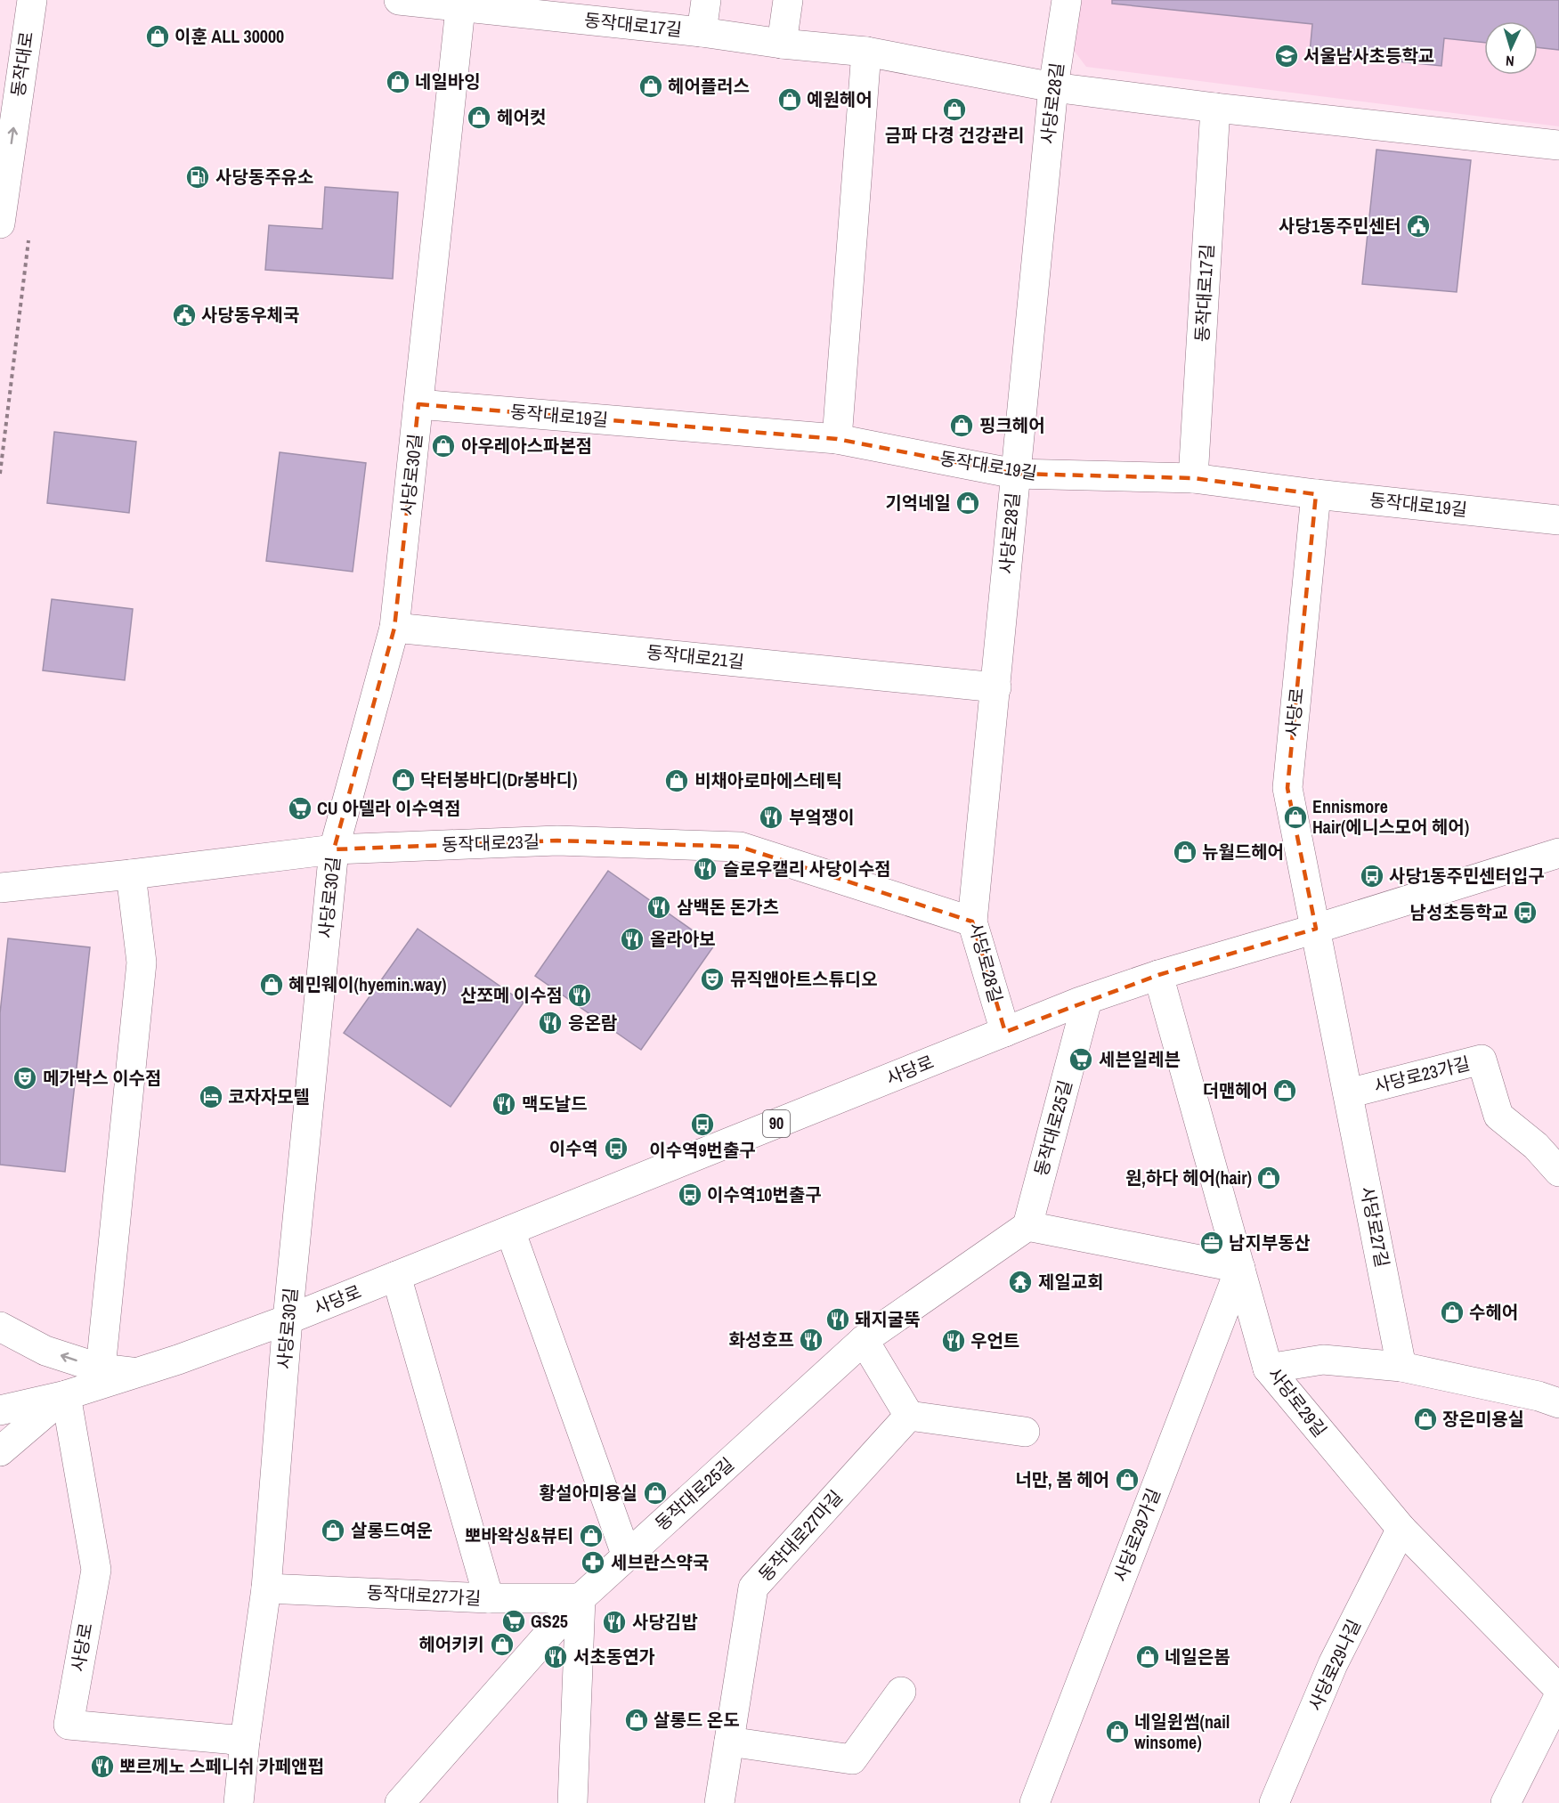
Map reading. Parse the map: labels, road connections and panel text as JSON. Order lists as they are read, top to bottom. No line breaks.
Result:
{"streets":{"street":["동작대로17길","동작대로","사당로28길","동작대로19길","사당로30길","동작대로21길","사당로","동작대로23길","사당로23가길","90","동작대로25길","사당로27길","사당로29길","사당로29가길","동작대로27마길","동작대로27가길","사당로29나길"]},"crossings":[["동작대로17길","사당로28길"],["동작대로17길","동작대로19길"],["동작대로17길","사당로30길"],["사당로28길","동작대로19길"],["사당로28길","동작대로21길"],["사당로28길","사당로"],["사당로28길","동작대로23길"],["동작대로19길","사당로30길"],["동작대로19길","사당로"],["사당로30길","동작대로21길"],["사당로30길","사당로"],["사당로30길","동작대로23길"],["사당로30길","동작대로27가길"],["사당로","동작대로25길"],["사당로","사당로27길"],["사당로","사당로29길"],["사당로23가길","사당로27길"],["동작대로25길","동작대로27가길"],["사당로29길","사당로29가길"],["사당로29길","사당로29나길"]],"one_way":["동작대로"],"places":{"shop":["이훈 ALL 30000","네일바잉","헤어플러스","예원헤어","금파 다경 건강관리","헤어컷","핑크헤어","아우레아스파본점","기억네일","닥터봉바디(Dr봉바디)","비채아로마에스테틱","Ennismore Hair(에니스모어 헤어)","뉴월드헤어","혜민웨이(hyemin.way)","더맨헤어","원,하다 헤어(hair)","수헤어","장은미용실","너만, 봄 헤어","황설아미용실","살롱드여운","뽀바왁싱&뷰티","헤어키키","네일은봄","살롱드 온도","네일윈썸(nail winsome)"],"school or university":["서울남사초등학교"],"fuel station":["사당동주유소"],"public building":["사당1동주민센터","사당동우체국"],"supermarket":["CU 아델라 이수역점","세븐일레븐","GS25"],"restaurant":["부엌쟁이","슬로우캘리 사당이수점","삼백돈 돈가츠","올라아보","산쪼메 이수점","응온람","맥도날드","돼지굴뚝","화성호프","우언트","사당김밥","서초동연가","뽀르께노 스페니쉬 카페앤펍"],"bus stop":["사당1동주민센터입구","남성초등학교","이수역9번출구","이수역","이수역10번출구"],"theatre":["뮤직앤아트스튜디오","메가박스 이수점"],"hotel":["코자자모텔"],"office":["남지부동산"],"temple":["제일교회"],"pharmacy":["세브란스약국"]},"north":"bottom"}
